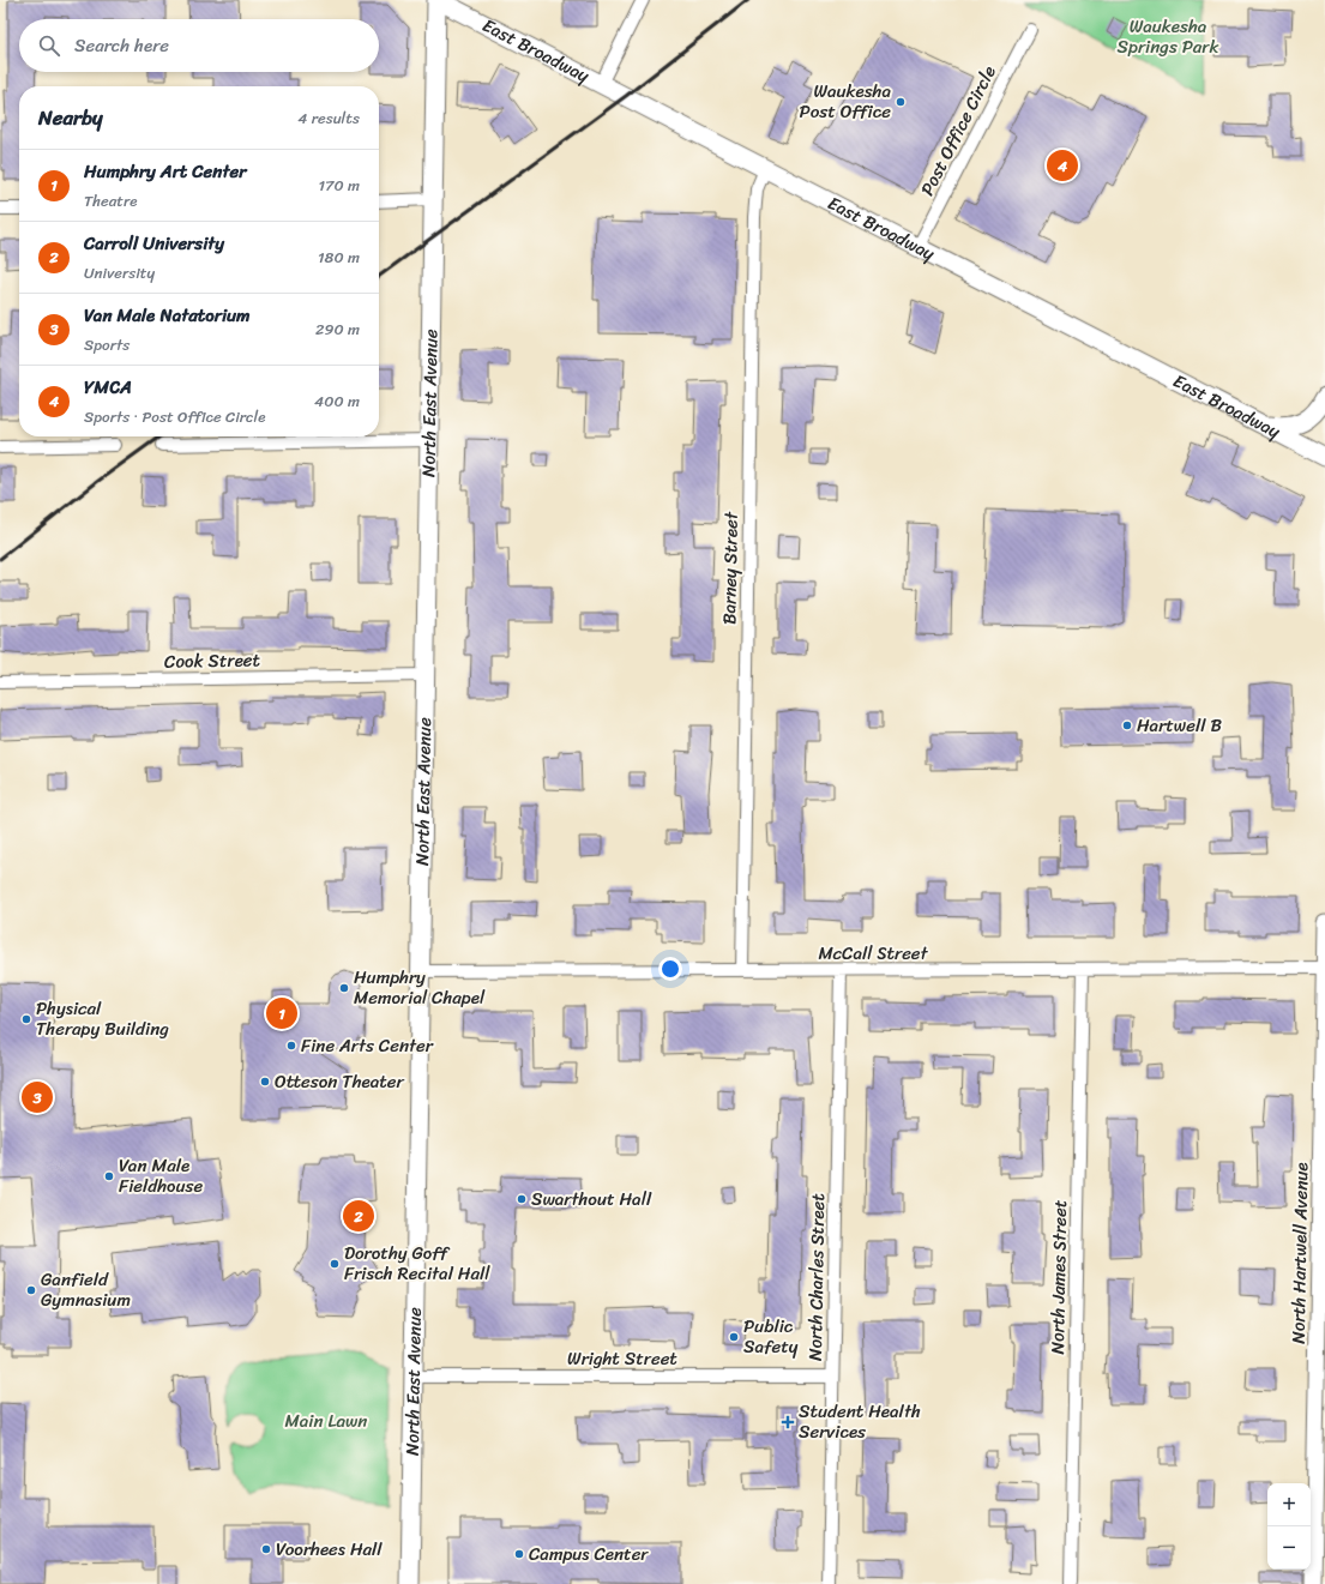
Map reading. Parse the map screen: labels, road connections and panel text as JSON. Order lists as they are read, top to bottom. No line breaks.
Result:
{"streets":{"main road":["East Broadway","North East Avenue"],"street":["Post Office Circle","Barney Street","Cook Street","McCall Street","North Hartwell Avenue","North Charles Street","North James Street","Wright Street"]},"crossings":[["East Broadway","Post Office Circle"],["East Broadway","North East Avenue"],["East Broadway","Barney Street"],["North East Avenue","Cook Street"],["North East Avenue","McCall Street"],["North East Avenue","Wright Street"],["Barney Street","McCall Street"],["McCall Street","North Hartwell Avenue"],["McCall Street","North Charles Street"],["McCall Street","North James Street"],["North Charles Street","Wright Street"]],"parks":["Waukesha Springs Park","Main Lawn"],"places":{"other":["Waukesha Post Office","Hartwell B","Humphry Memorial Chapel","Physical Therapy Building","Fine Arts Center","Otteson Theater","Van Male Fieldhouse","Swarthout Hall","Dorothy Goff Frisch Recital Hall","Ganfield Gymnasium","Public Safety","Voorhees Hall","Campus Center"],"health":["Student Health Services"]},"page":{"search":"Search here","heading":["Nearby","4 results"],"pins":["4","1","3","2"],"list":[{"mark":"1","name":"Humphry Art Center","note":"Theatre","value":"170 m"},{"mark":"2","name":"Carroll University","note":"University","value":"180 m"},{"mark":"3","name":"Van Male Natatorium","note":"Sports","value":"290 m"},{"mark":"4","name":"YMCA","note":"Sports · Post Office Circle","value":"400 m"}],"map_buttons":["+","−"]}}
